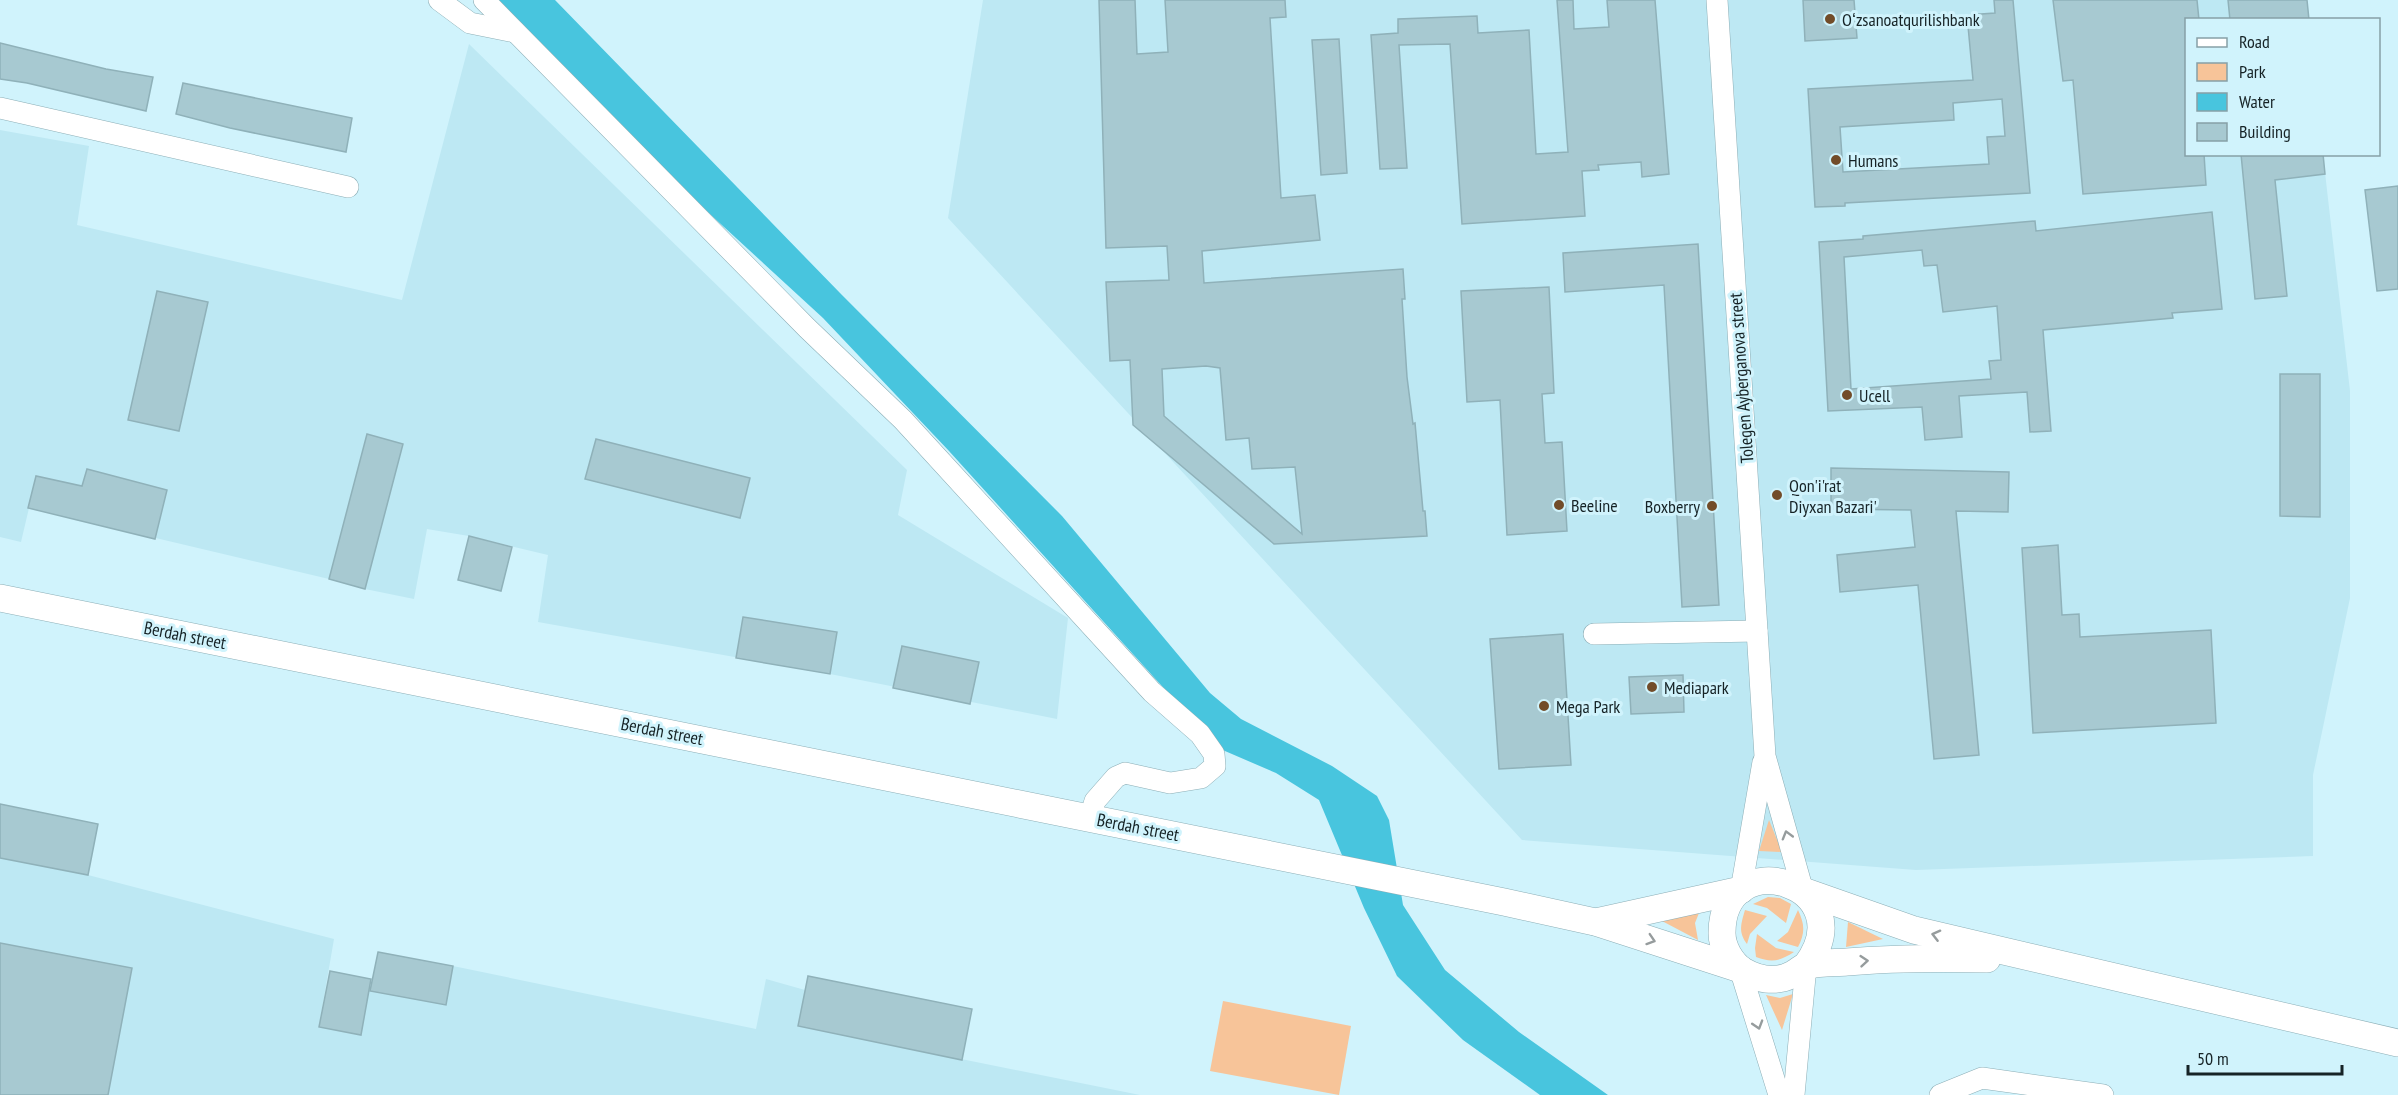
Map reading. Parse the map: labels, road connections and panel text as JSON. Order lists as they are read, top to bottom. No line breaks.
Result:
{"streets":{"main road":["Berdah street"],"street":["Tolegen Ayberganova street"]},"crossings":[["Tolegen Ayberganova street","Berdah street"]],"places":["Oʻzsanoatqurilishbank","Humans","Ucell","Qon'i'rat Diyxan Bazari'","Beeline","Boxberry","Mediapark","Mega Park"],"legend":["Road","Park","Water","Building"],"scale_bar":"50 m"}
